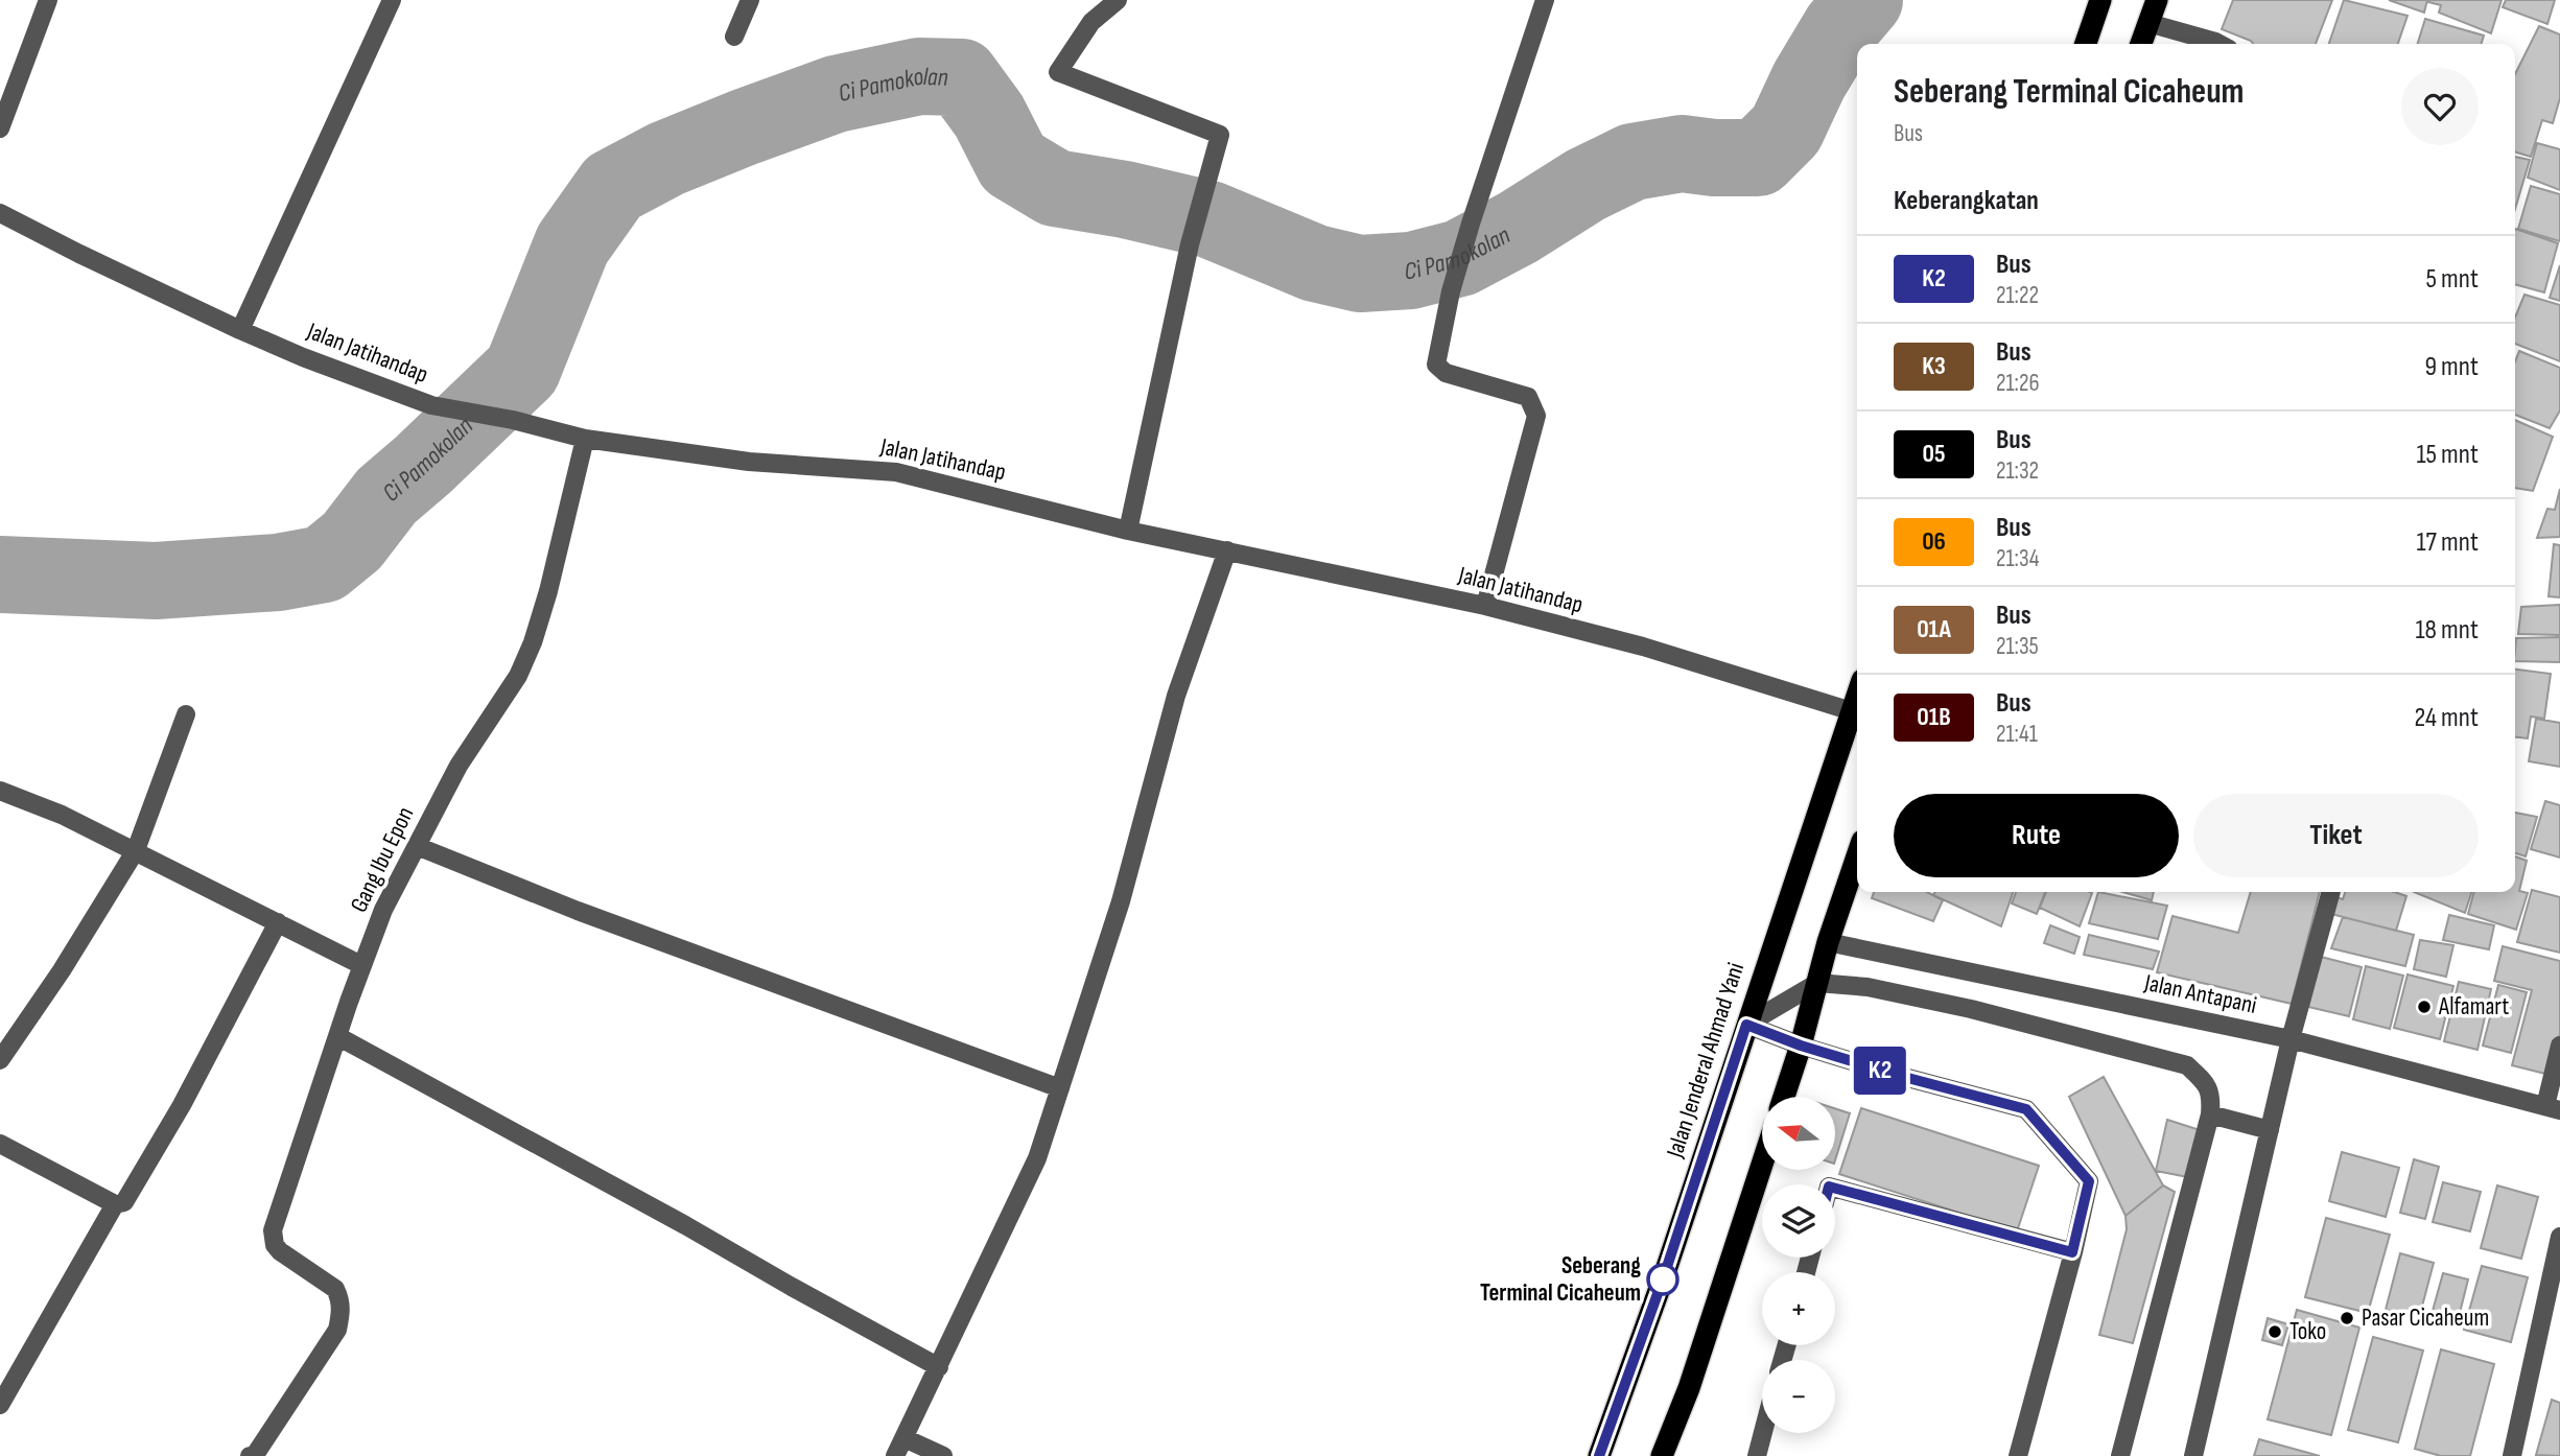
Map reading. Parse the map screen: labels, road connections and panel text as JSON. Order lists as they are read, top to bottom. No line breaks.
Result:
{"streets":{"highway":["Jalan Jenderal Ahmad Yani"],"street":["Jalan Jatihandap","Gang Ibu Epon","Jalan Antapani"]},"crossings":[["Jalan Jatihandap","Gang Ibu Epon"],["Jalan Jatihandap","Jalan Jenderal Ahmad Yani"]],"water":["Ci Pamokolan"],"places":["Alfamart","Seberang Terminal Cicaheum","Pasar Cicaheum","Toko"],"lines":["bus line K2"],"north":"left","page":{"on_map":"K2","heading":[["Seberang Terminal Cicaheum","Bus"],"Keberangkatan"],"list":[{"mark":"K2","name":"Bus","note":"21:22","value":"5 mnt"},{"mark":"K3","name":"Bus","note":"21:26","value":"9 mnt"},{"mark":"05","name":"Bus","note":"21:32","value":"15 mnt"},{"mark":"06","name":"Bus","note":"21:34","value":"17 mnt"},{"mark":"01A","name":"Bus","note":"21:35","value":"18 mnt"},{"mark":"01B","name":"Bus","note":"21:41","value":"24 mnt"}],"buttons":["Rute","Tiket"],"map_buttons":["+","−"]}}
